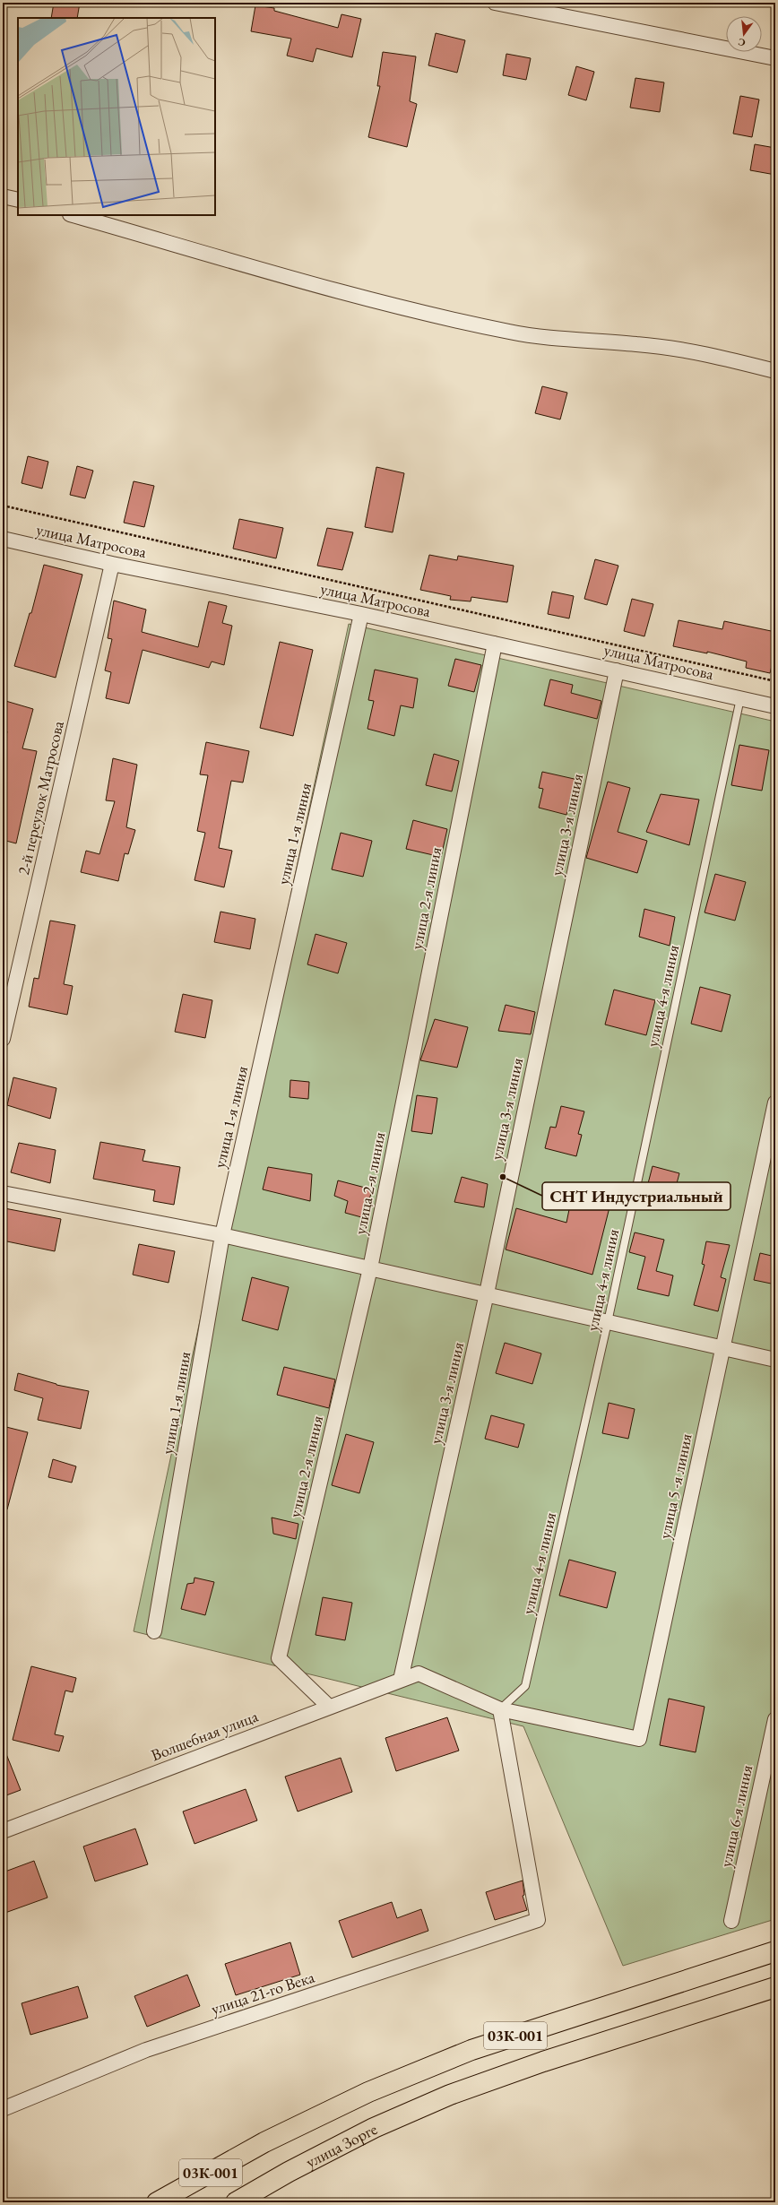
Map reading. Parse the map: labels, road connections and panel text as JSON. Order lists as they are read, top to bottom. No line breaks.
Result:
{"streets":{"main road":["03К-001","улица Зорге"],"street":["улица Матросова","2-й переулок Матросова","улица 3-я линия","улица 1-я линия","улица 2-я линия","улица 5 -я линия","Волшебная улица","улица 6-я линия","улица 21-го Века"],"lane":["улица 4-я линия"]},"crossings":[["улица Матросова","2-й переулок Матросова"],["улица Матросова","улица 3-я линия"],["улица Матросова","улица 1-я линия"],["улица Матросова","улица 2-я линия"],["улица Матросова","улица 4-я линия"],["улица 3-я линия","Волшебная улица"],["улица 2-я линия","Волшебная улица"],["улица 4-я линия","улица 5 -я линия"],["улица 4-я линия","Волшебная улица"],["улица 4-я линия","улица 21-го Века"],["улица 5 -я линия","Волшебная улица"],["улица 5 -я линия","улица 21-го Века"],["Волшебная улица","улица 21-го Века"]],"places":["СНТ Индустриальный"],"north":"bottom"}
